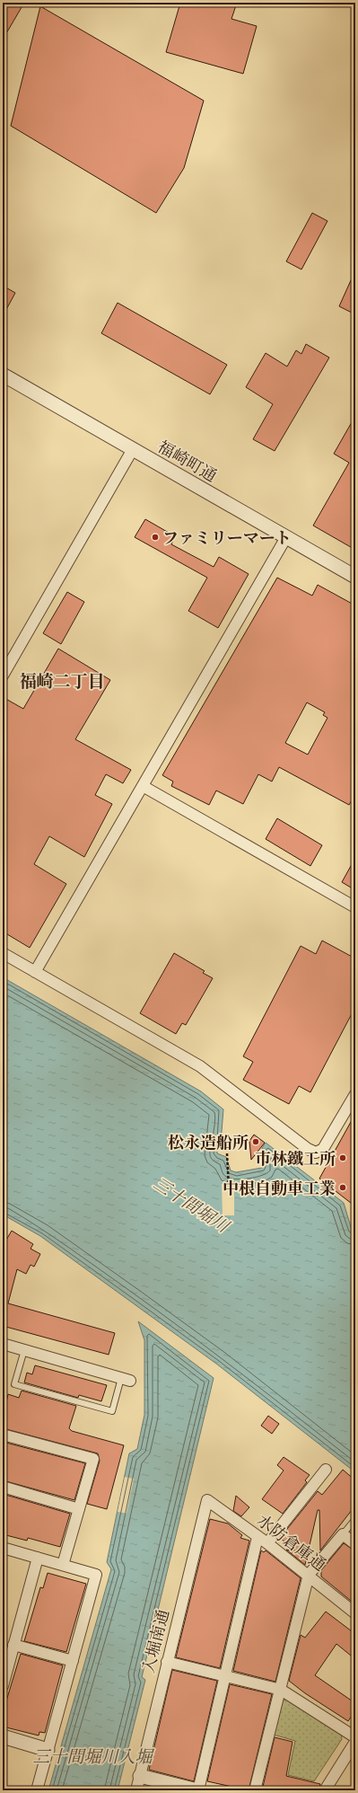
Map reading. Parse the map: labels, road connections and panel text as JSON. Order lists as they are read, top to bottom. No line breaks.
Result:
{"streets":{"street":["福崎町通","水防倉庫通","入堀南通"]},"crossings":[["水防倉庫通","入堀南通"]],"districts":["福崎二丁目"],"water":["三十間堀川","三十間堀川入堀"],"places":["ファミリーマート","松永造船所","市林鐵工所","中根自動車工業"]}
